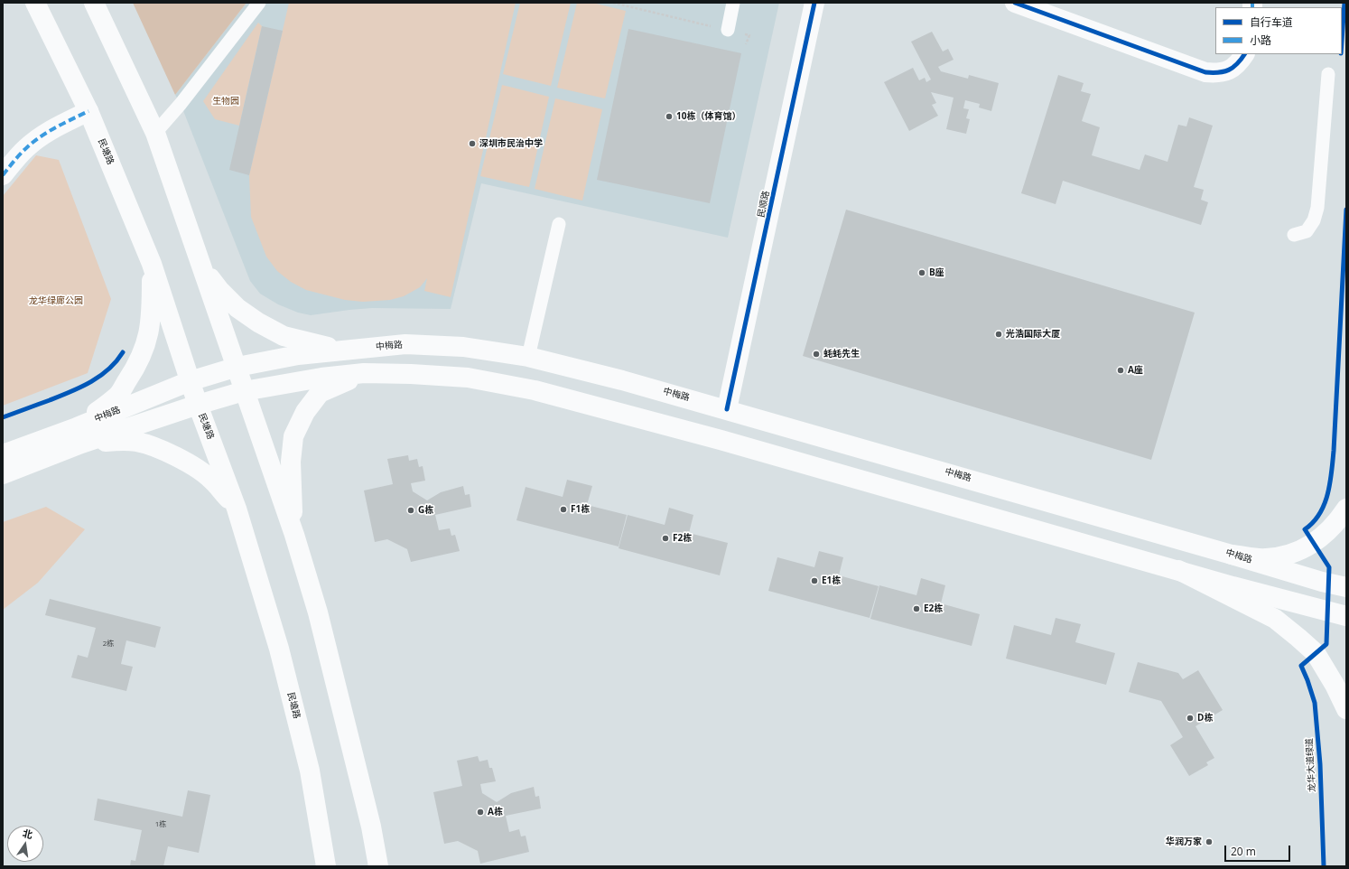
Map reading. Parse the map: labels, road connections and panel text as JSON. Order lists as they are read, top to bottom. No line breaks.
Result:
{"streets":{"main road":["民塘路","民顺路","中梅路"],"cycle path":["龙华大道绿道"]},"crossings":[["民塘路","中梅路"],["民顺路","中梅路"]],"parks":["生物园","龙华绿廊公园"],"places":["10栋（体育馆）","深圳市民治中学","B座","光浩国际大厦","蚝蚝先生","A座","F1栋","G栋","F2栋","E1栋","E2栋","D栋","A栋","华润万家"],"house_numbers":["2栋","1栋"],"legend":["自行车道","小路"],"scale_bar":"20 m","north":"top"}
